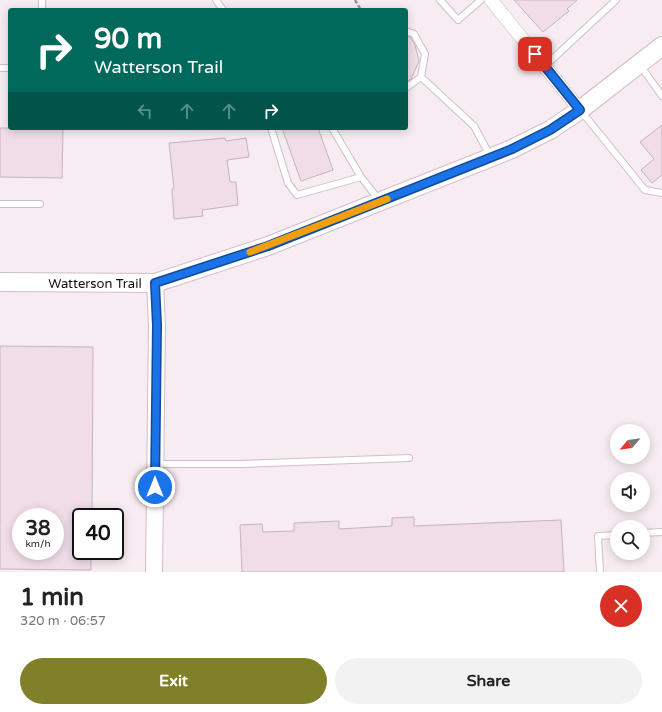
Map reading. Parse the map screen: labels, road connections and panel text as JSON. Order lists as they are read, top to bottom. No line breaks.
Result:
{"streets":{"main road":["Watterson Trail"]},"north":"bottom left","page":{"turn":["90 m","Watterson Trail"],"speed":"38 km/h","limit":"40","heading":["1 min","320 m · 06:57"],"buttons":["Exit","Share"]}}
